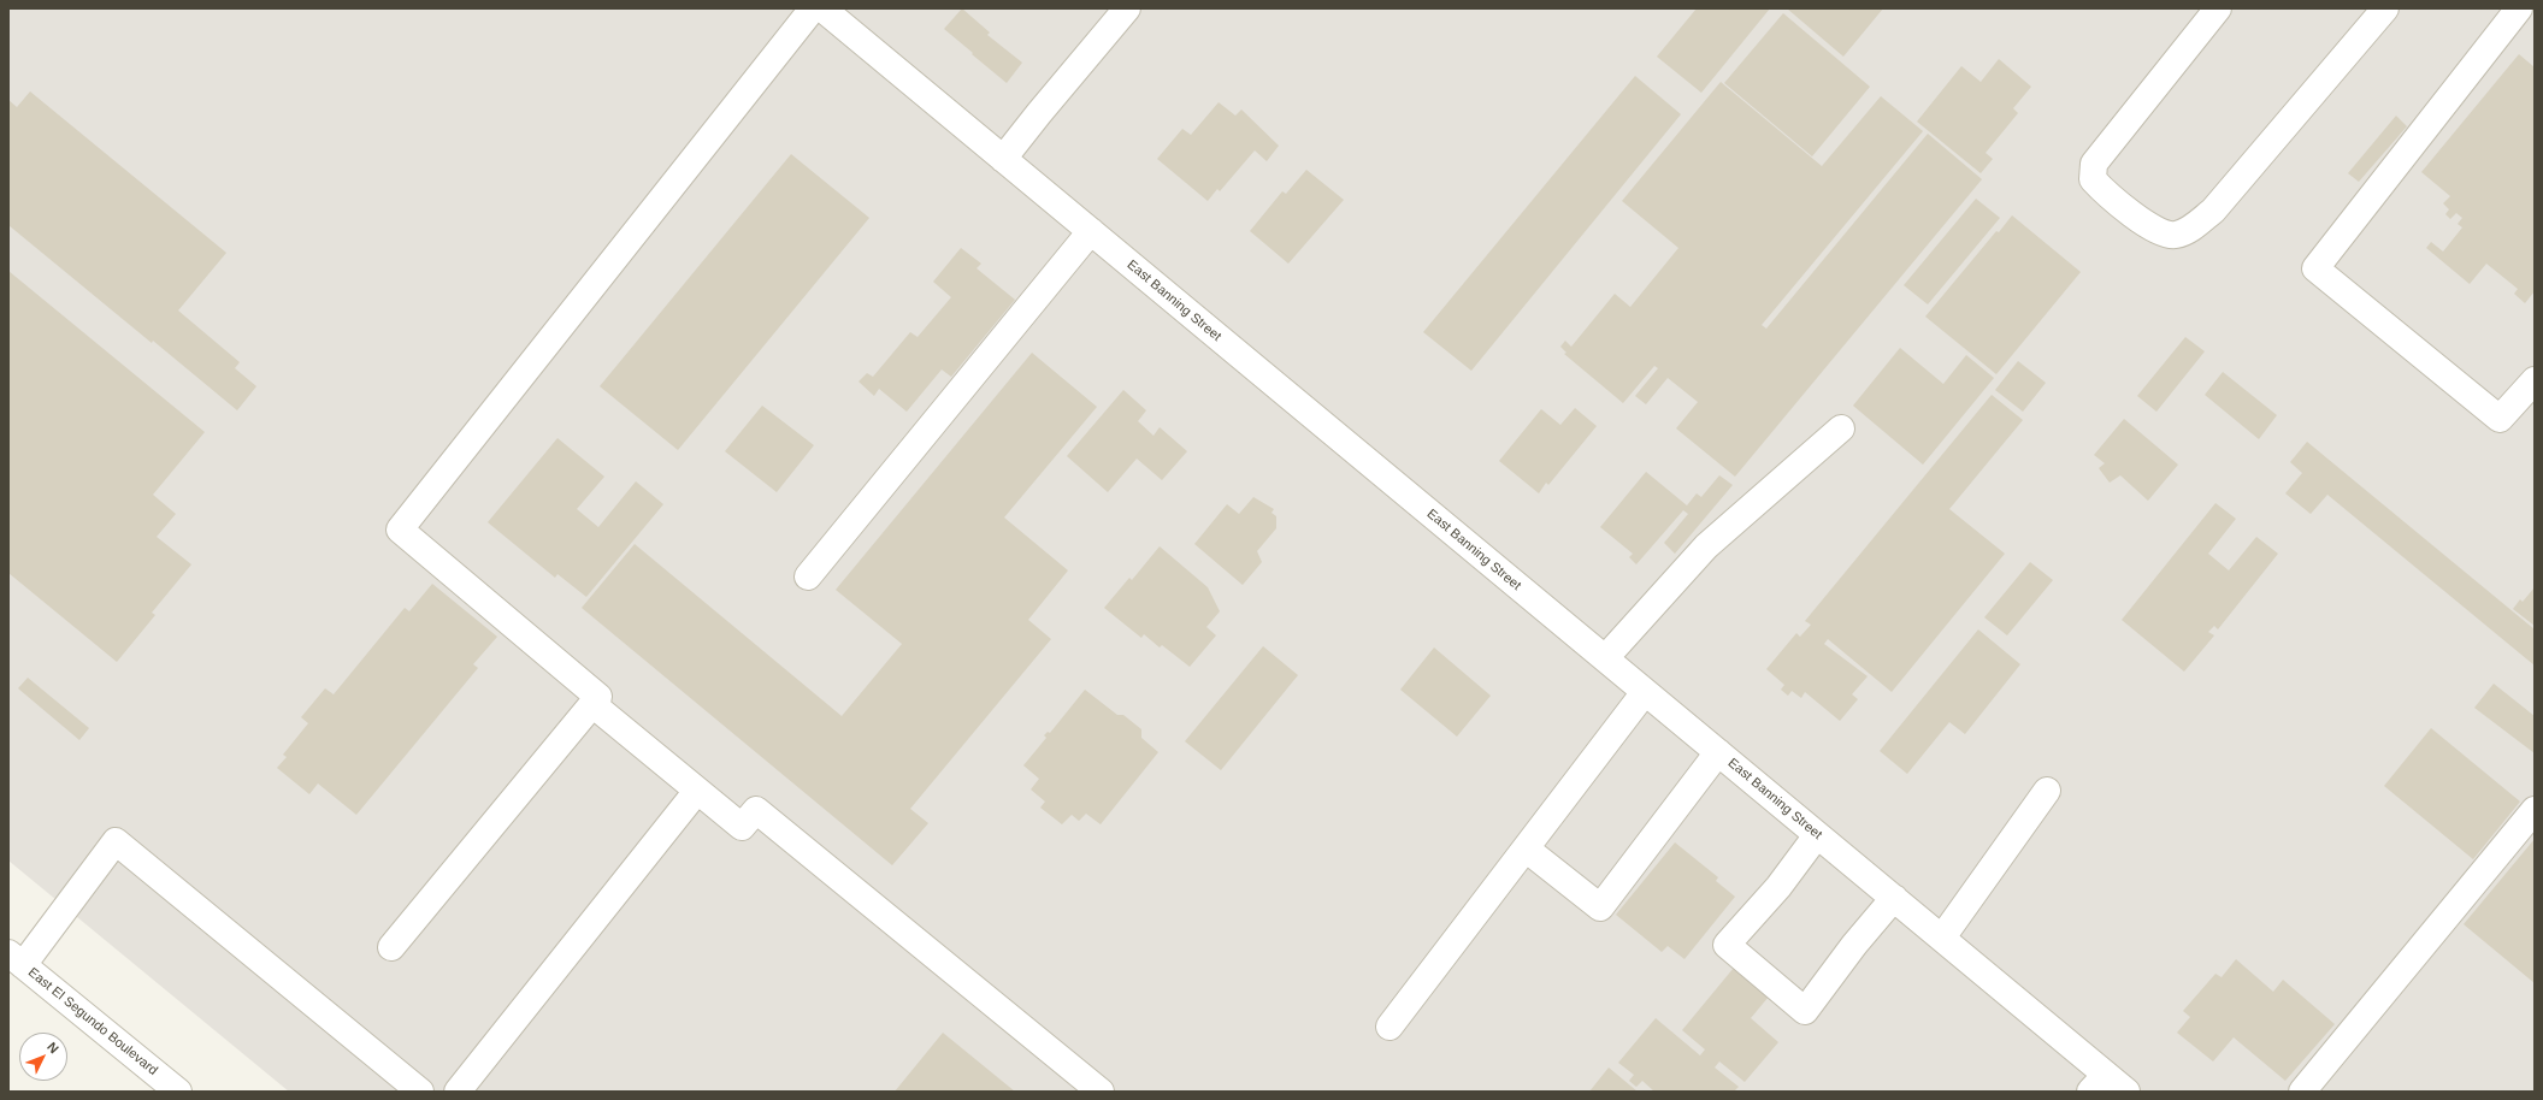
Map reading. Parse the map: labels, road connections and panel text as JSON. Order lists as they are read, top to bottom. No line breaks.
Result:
{"streets":{"street":["East Banning Street","East El Segundo Boulevard"]},"north":"top right"}
